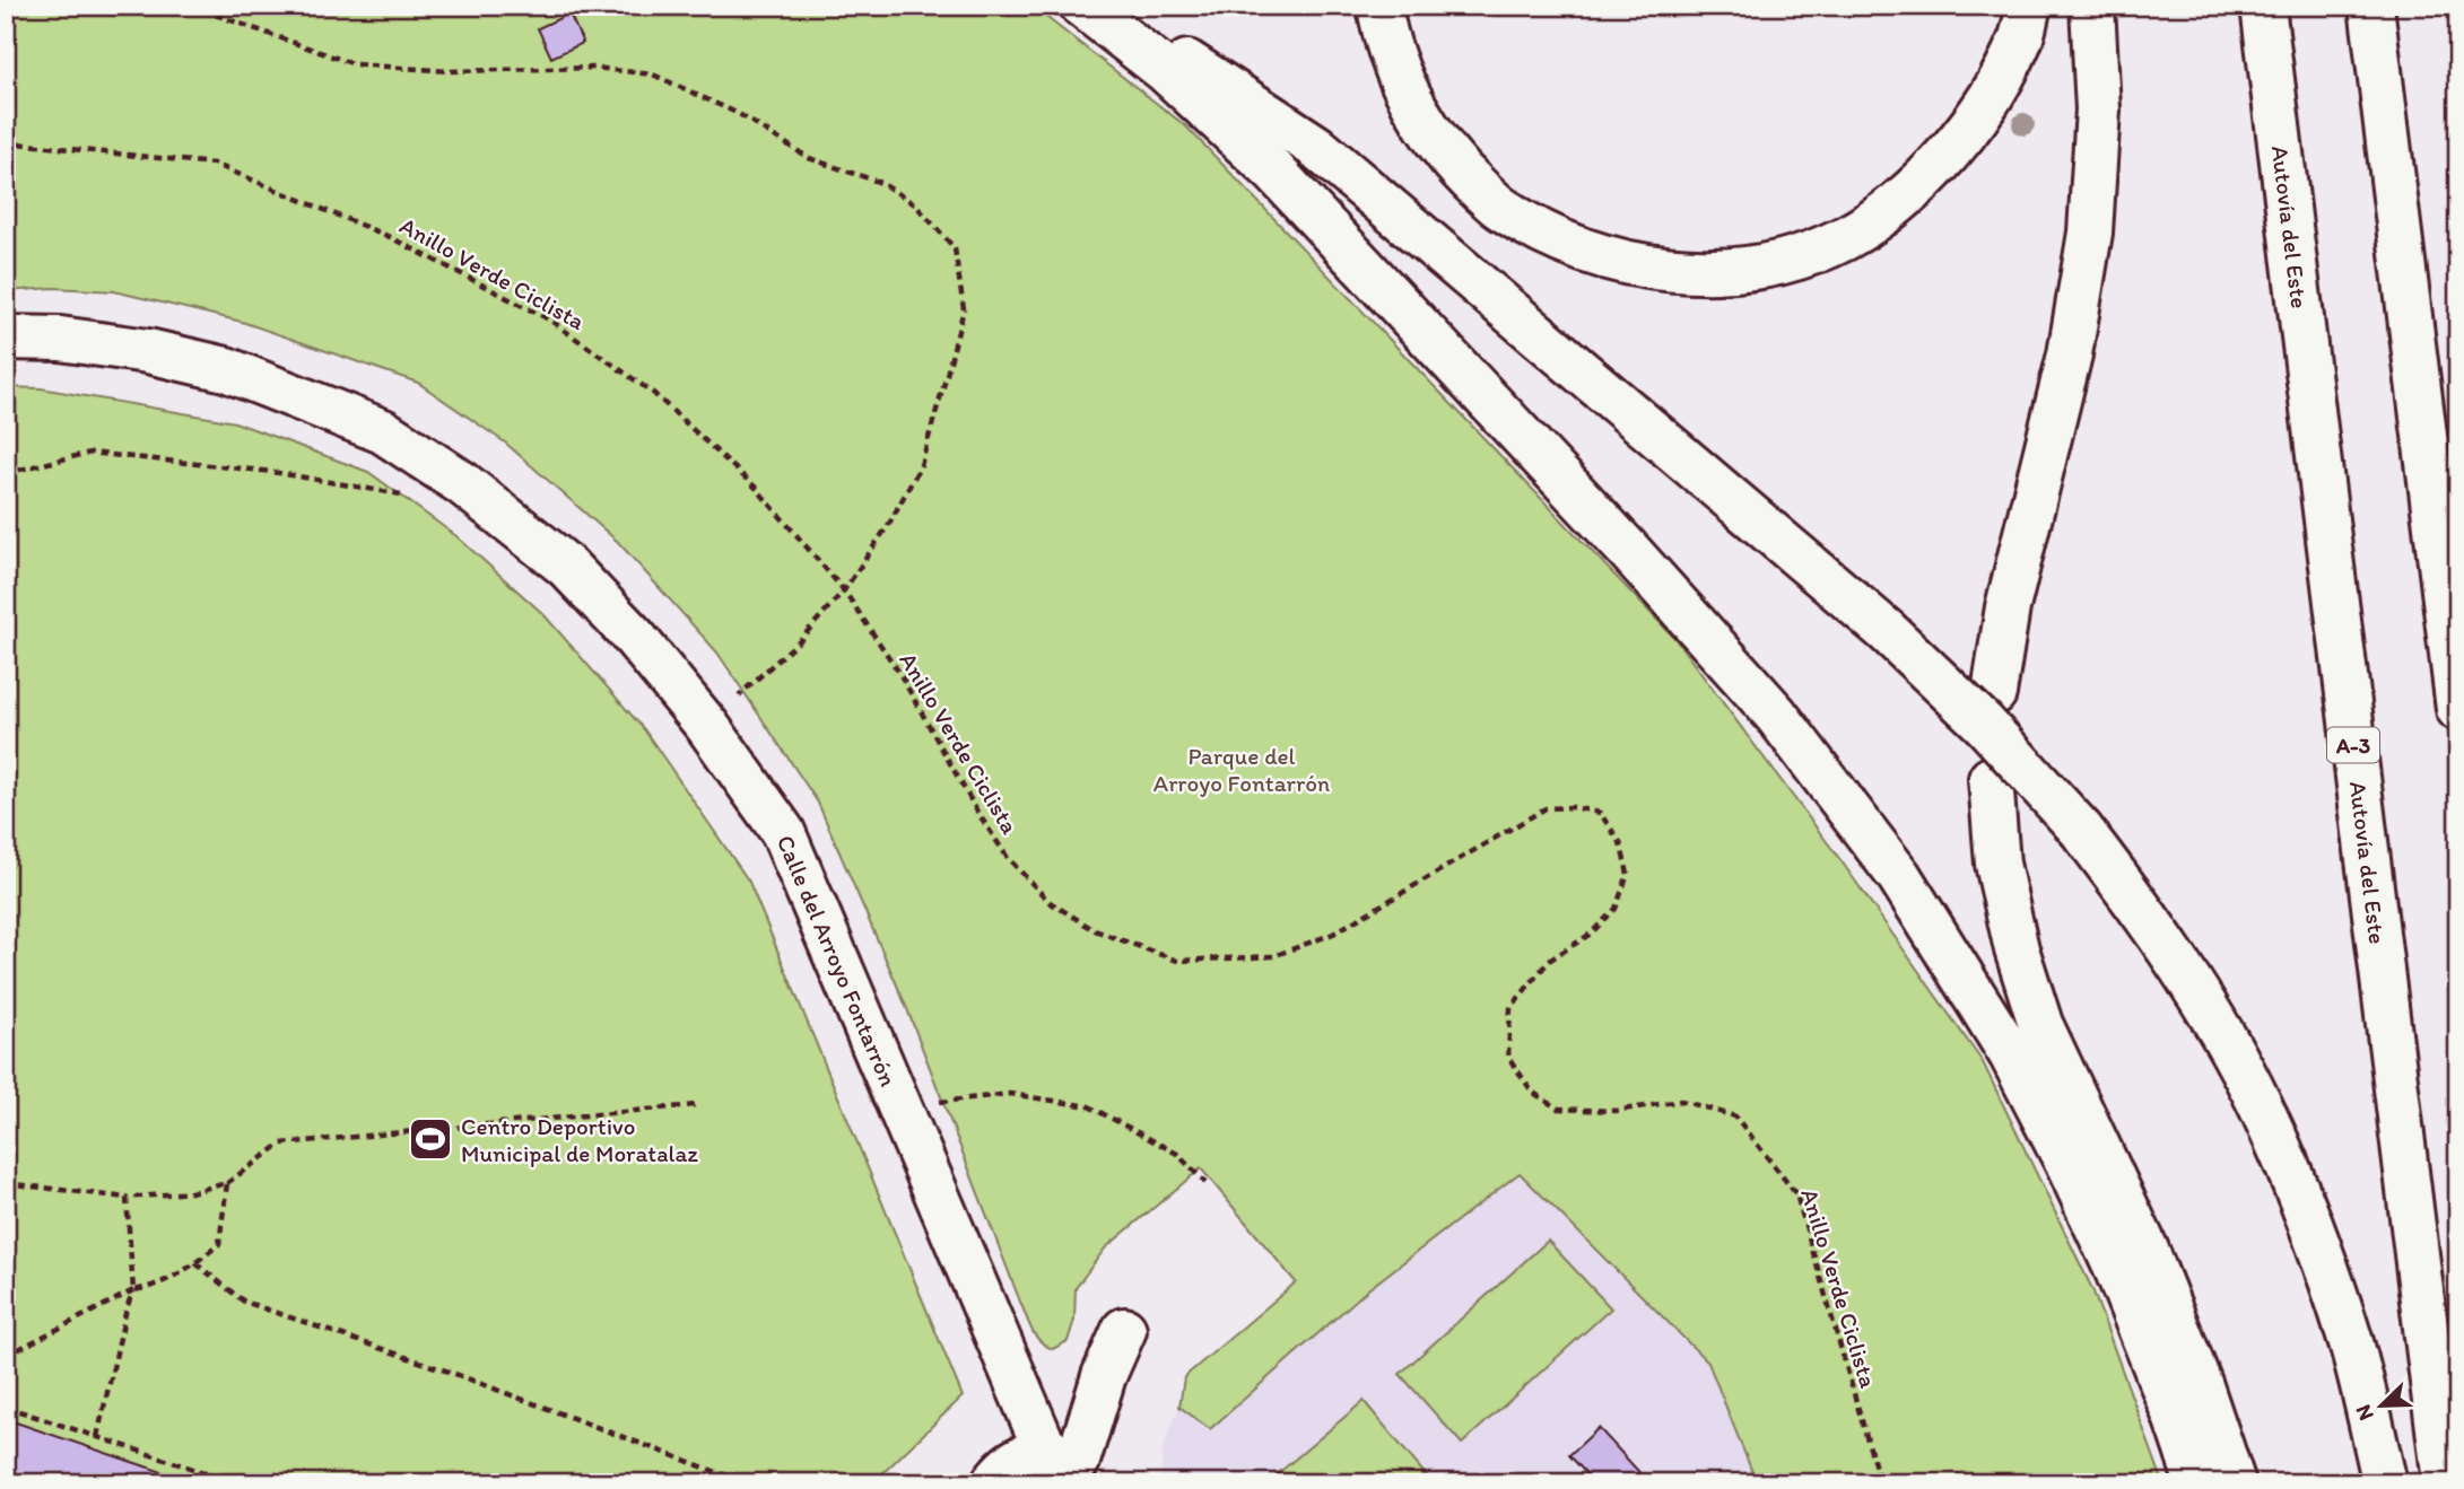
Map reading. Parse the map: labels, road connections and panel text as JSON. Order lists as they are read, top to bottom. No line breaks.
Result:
{"streets":{"main road":["Autovía del Este","A-3","Calle del Arroyo Fontarrón"],"path":["Anillo Verde Ciclista"]},"parks":["Parque del Arroyo Fontarrón"],"places":{"sports":["Centro Deportivo Municipal de Moratalaz"]},"north":"bottom left"}
